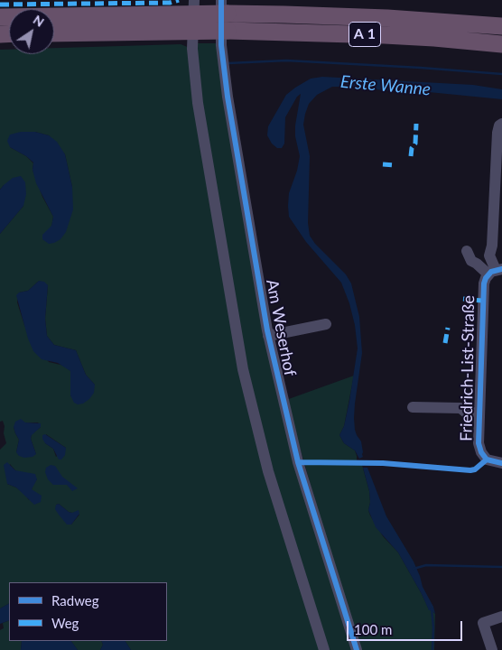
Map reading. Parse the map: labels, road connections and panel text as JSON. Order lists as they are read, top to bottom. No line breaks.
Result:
{"streets":{"highway":["A 1"],"street":["Am Weserhof","Friedrich-List-Straße"]},"crossings":[["A 1","Am Weserhof"]],"water":["Erste Wanne"],"legend":["Radweg","Weg"],"scale_bar":"100 m","north":"top right"}
